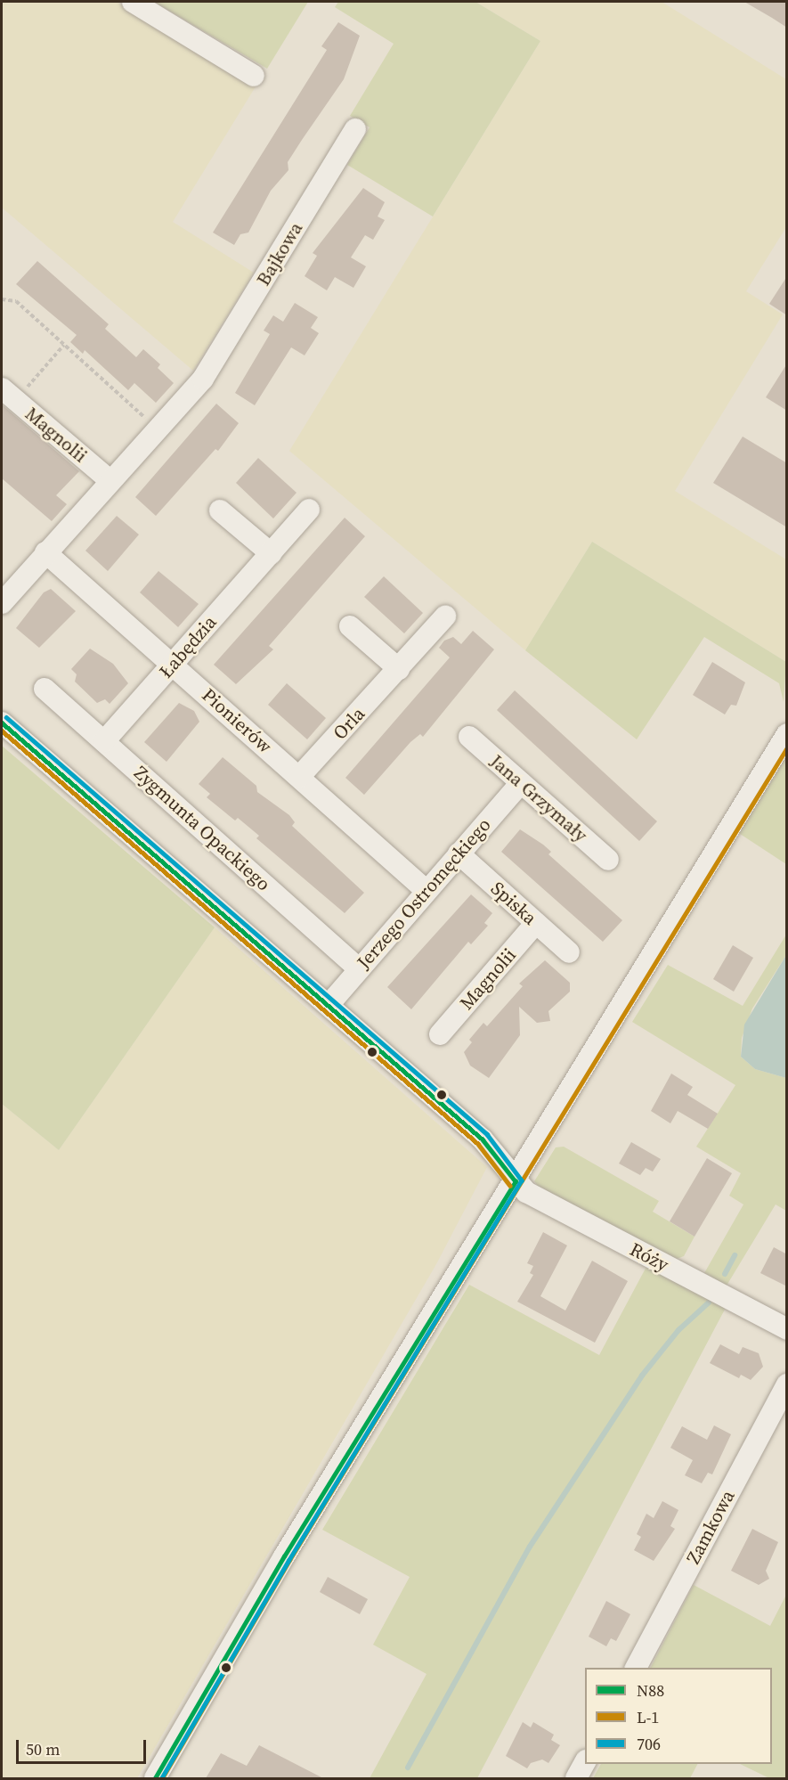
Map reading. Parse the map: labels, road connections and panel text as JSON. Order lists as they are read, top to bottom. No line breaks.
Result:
{"streets":{"street":["Bajkowa","Magnolii","Łabędzia","Pionierów","Orla","Jana Grzymały","Zygmunta Opackiego","Jerzego Ostromęckiego","Spiska","Róży","Zamkowa"]},"crossings":[["Bajkowa","Magnolii"],["Bajkowa","Pionierów"],["Magnolii","Spiska"],["Łabędzia","Pionierów"],["Łabędzia","Zygmunta Opackiego"],["Pionierów","Orla"],["Pionierów","Jerzego Ostromęckiego"],["Jana Grzymały","Jerzego Ostromęckiego"],["Zygmunta Opackiego","Jerzego Ostromęckiego"],["Jerzego Ostromęckiego","Spiska"]],"lines":["transit line 706","transit line N88","transit line L-1"],"legend":["N88","L-1","706"],"scale_bar":"50 m"}
